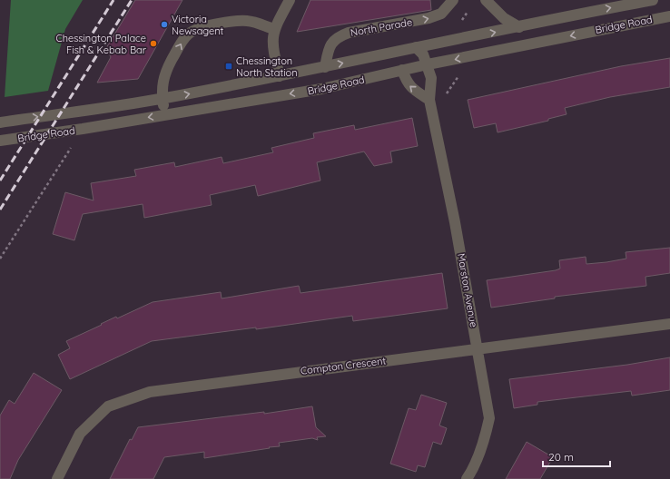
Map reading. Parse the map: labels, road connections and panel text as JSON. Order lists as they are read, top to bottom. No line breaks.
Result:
{"streets":{"street":["Bridge Road","North Parade","Marston Avenue","Compton Crescent"]},"crossings":[["Bridge Road","North Parade"],["Bridge Road","Marston Avenue"],["Marston Avenue","Compton Crescent"]],"one_way":["North Parade"],"places":{"other":["Victoria Newsagent","Chessington Palace Fish & Kebab Bar"],"transit":["Chessington North Station"]},"scale_bar":"20 m"}
